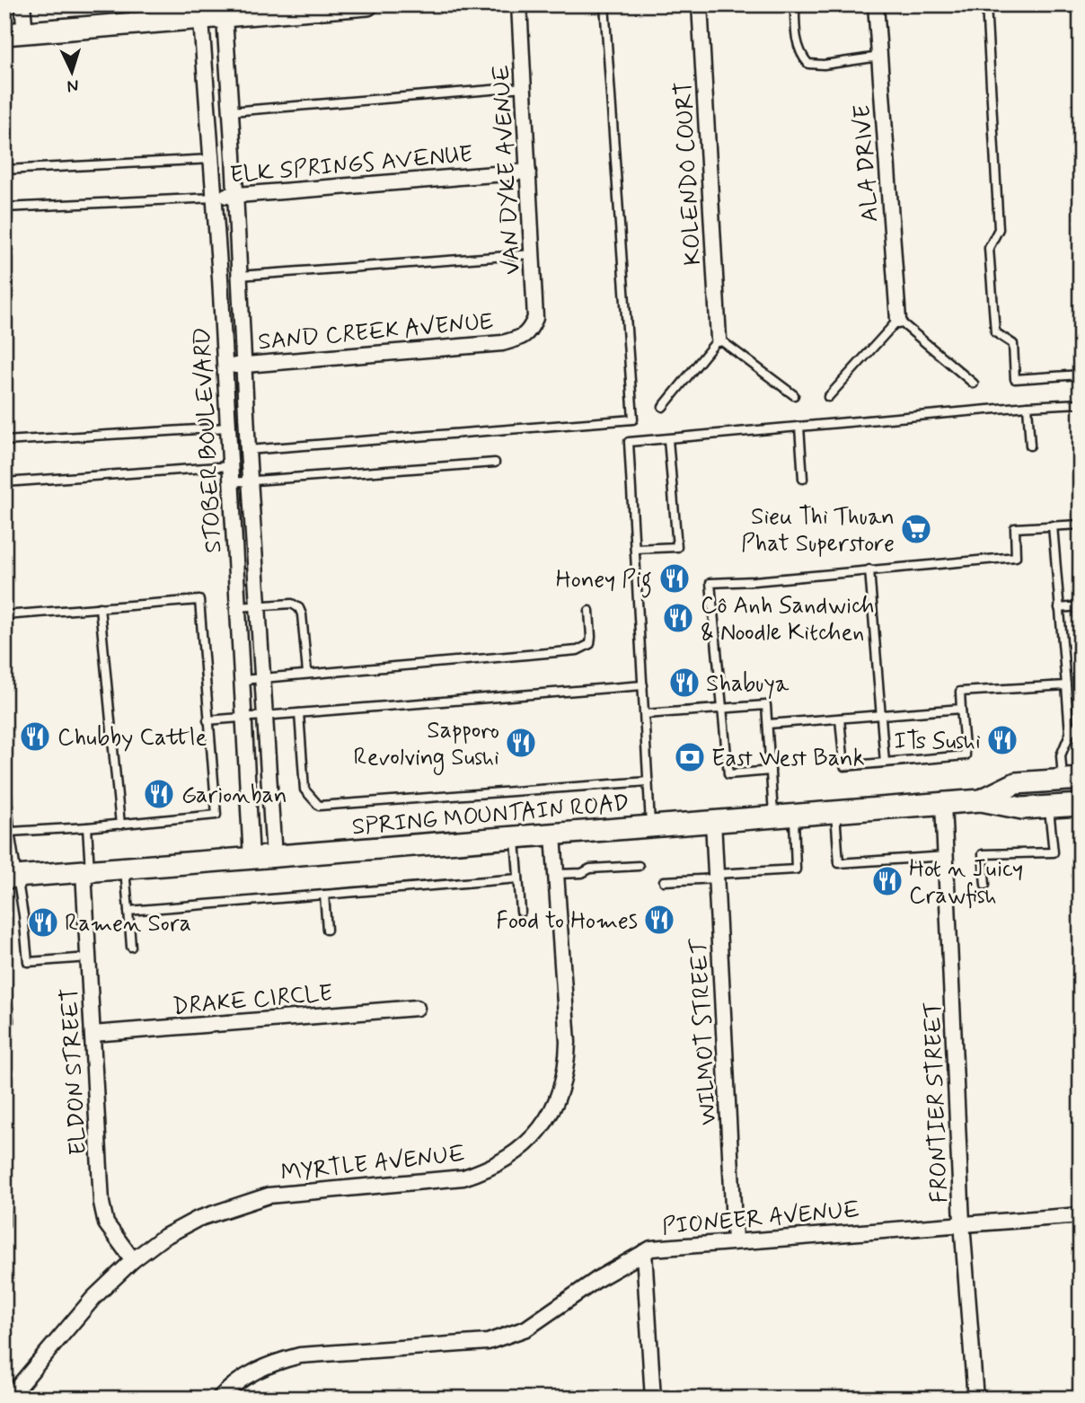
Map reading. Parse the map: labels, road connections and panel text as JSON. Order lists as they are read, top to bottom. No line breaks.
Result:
{"streets":{"main road":["SPRING MOUNTAIN ROAD"],"street":["ELK SPRINGS AVENUE","ALA DRIVE","VAN DYKE AVENUE","KOLENDO COURT","SAND CREEK AVENUE","STOBER BOULEVARD","DRAKE CIRCLE","WILMOT STREET","ELDON STREET","FRONTIER STREET","MYRTLE AVENUE","PIONEER AVENUE"]},"crossings":[["ELK SPRINGS AVENUE","VAN DYKE AVENUE"],["ELK SPRINGS AVENUE","STOBER BOULEVARD"],["VAN DYKE AVENUE","SAND CREEK AVENUE"],["SAND CREEK AVENUE","STOBER BOULEVARD"],["STOBER BOULEVARD","SPRING MOUNTAIN ROAD"],["SPRING MOUNTAIN ROAD","WILMOT STREET"],["SPRING MOUNTAIN ROAD","ELDON STREET"],["SPRING MOUNTAIN ROAD","FRONTIER STREET"],["SPRING MOUNTAIN ROAD","MYRTLE AVENUE"],["DRAKE CIRCLE","ELDON STREET"],["WILMOT STREET","PIONEER AVENUE"],["ELDON STREET","MYRTLE AVENUE"],["FRONTIER STREET","PIONEER AVENUE"]],"places":{"supermarket":["Sieu Thi Thuan Phat Superstore"],"restaurant":["Honey Pig","Cô Anh Sandwich & Noodle Kitchen","Shabuya","Chubby Cattle","ITs Sushi","Sapporo Revolving Sushi","Garionban","Hot n Juicy Crawfish","Food to Homes","Ramen Sora"],"bank":["East West Bank"]},"north":"bottom"}
